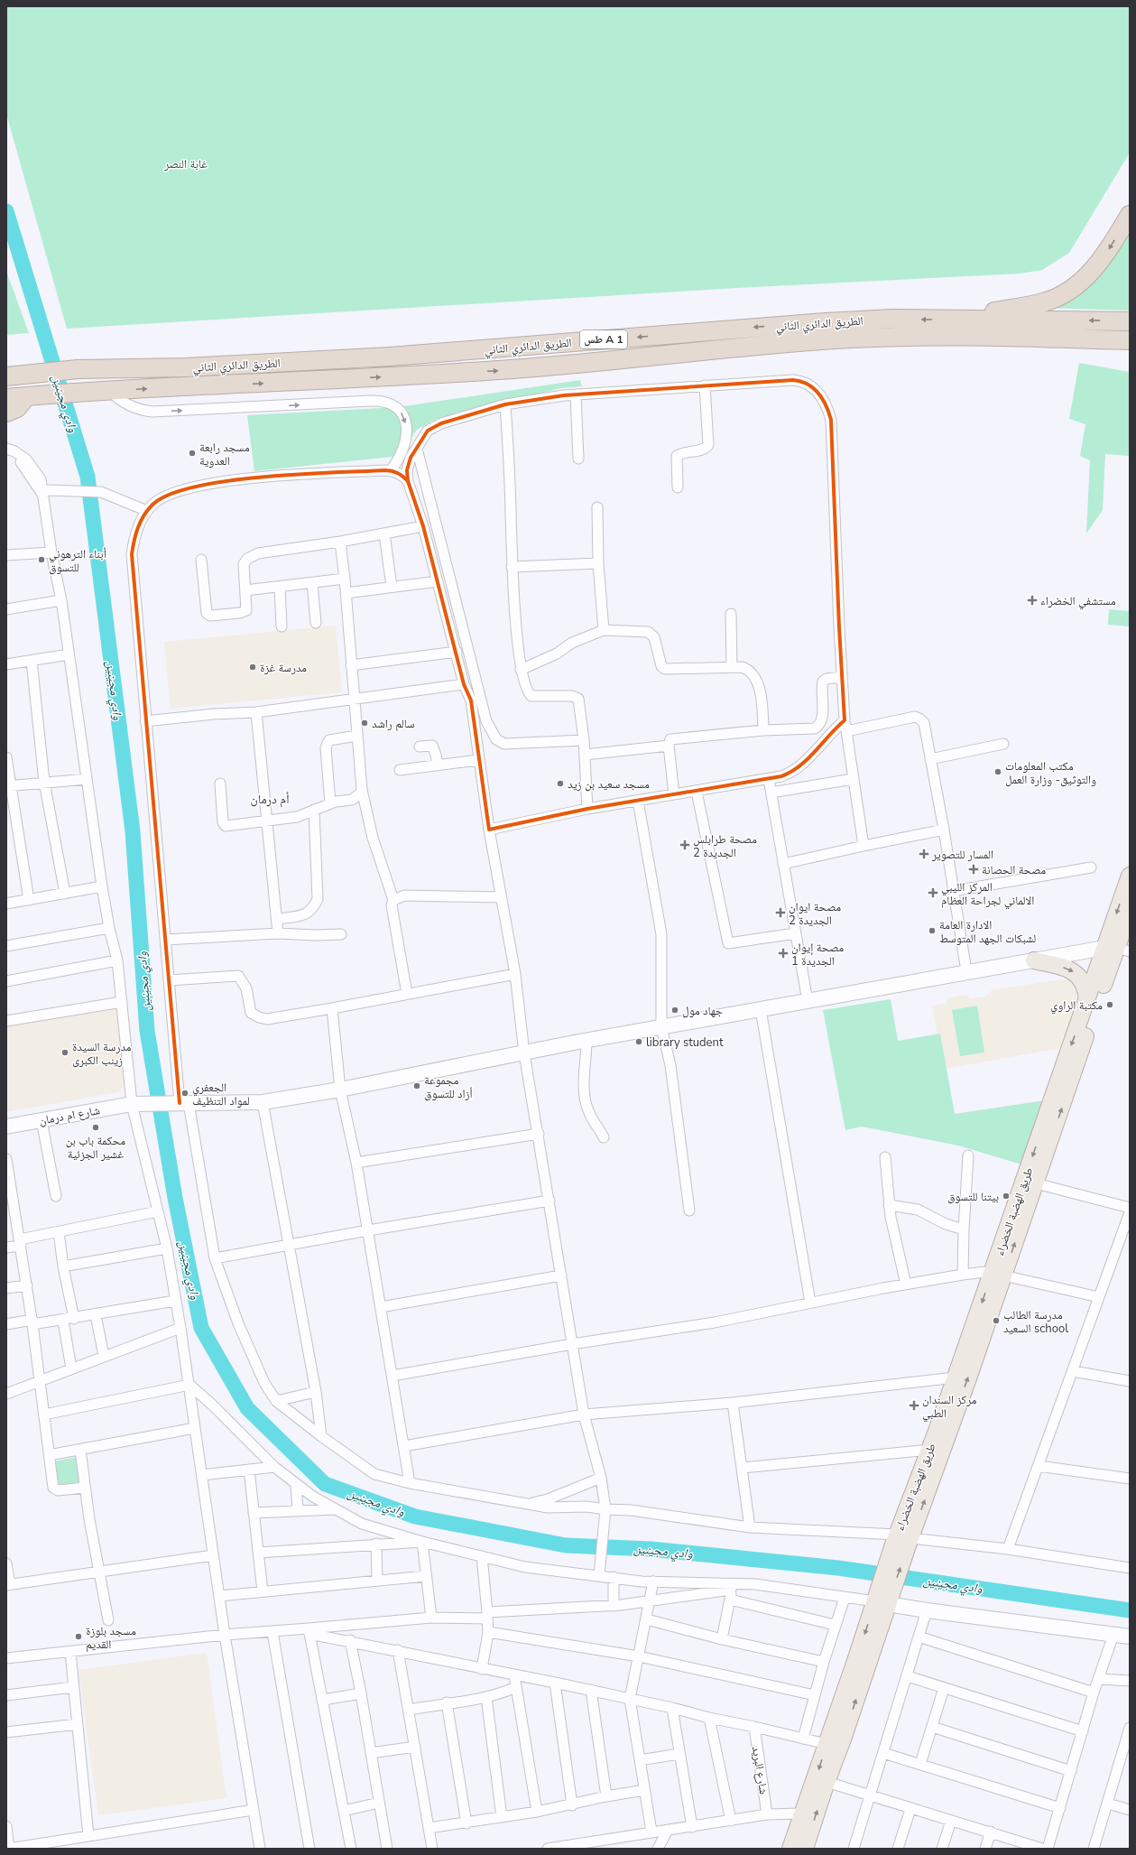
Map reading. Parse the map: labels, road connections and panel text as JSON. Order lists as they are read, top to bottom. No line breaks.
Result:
{"streets":{"highway":["الطريق الدائري الثاني","طس A 1"],"main road":["طريق الهضبة الخضراء"],"street":["شارع ام درمان","شارع البريد"]},"crossings":[["شارع ام درمان","طريق الهضبة الخضراء"]],"districts":["أم درمان"],"water":["وادي مجينين"],"parks":["غابة النصر"],"places":{"other":["مسجد رابعة العدوية","أبناء الترهوني للتسوق","مدرسة غزة","سالم راشد","مكتب المعلومات والتوثيق- وزارة العمل","مسجد سعيد بن زيد","الادارة العامة لشبكات الجهد المتوسط","مكتبة الراوي","جهاد مول","library student","مدرسة السيدة زينب الكبرى","مجموعة أزاد للتسوق","الجعفري لمواد التنظيف","محكمة باب بن غشير الجزئية","بيتنا للتسوق","مدرسة الطالب السعيد school","مسجد بلوزة القديم"],"health":["مستشفي الخضراء","مصحة طرابلس الجديدة 2","المسار للتصوير","مصحة الحصانة","المركز الليبي الالماني لجراحة العظام","مصحة ايوان الجديدة 2","مصحة إيوان الجديدة 1","مركز السندان الطبي"]}}
